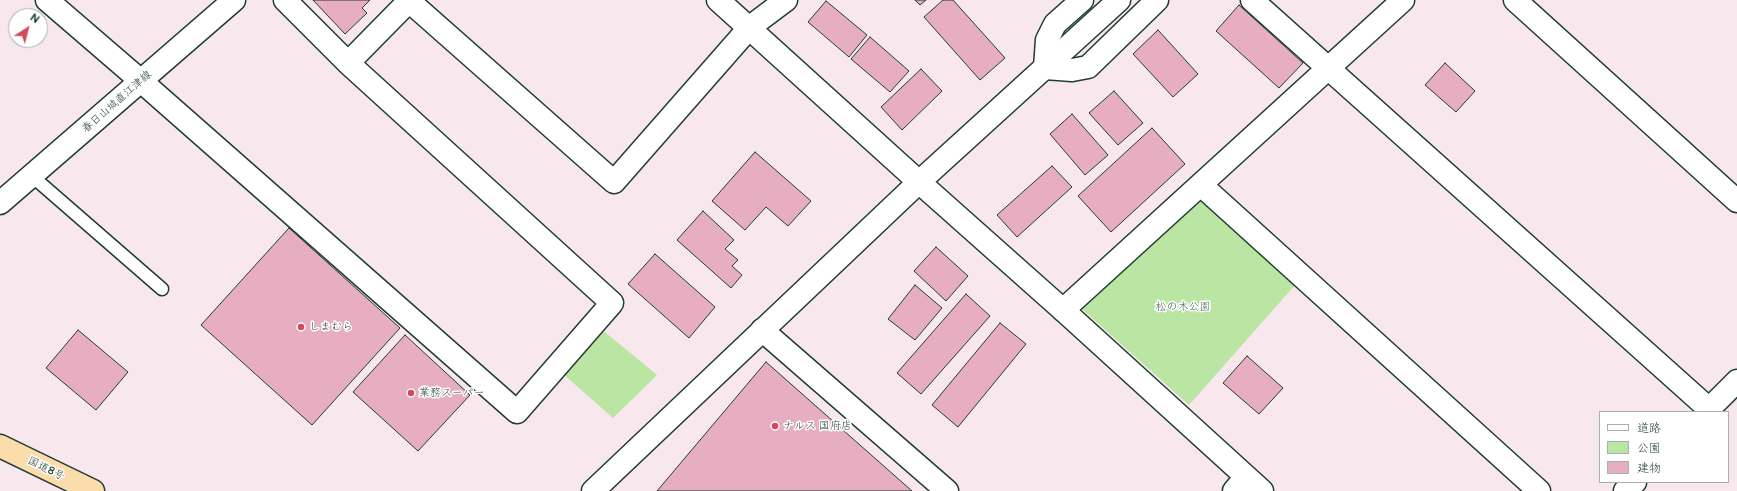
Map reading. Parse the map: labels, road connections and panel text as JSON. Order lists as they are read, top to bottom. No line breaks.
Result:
{"streets":{"highway":["国道8号"],"street":["春日山城直江津線"]},"parks":["松の木公園"],"places":["しまむら","業務スーパー","ナルス 国府店"],"legend":["道路","公園","建物"],"north":"top right"}
